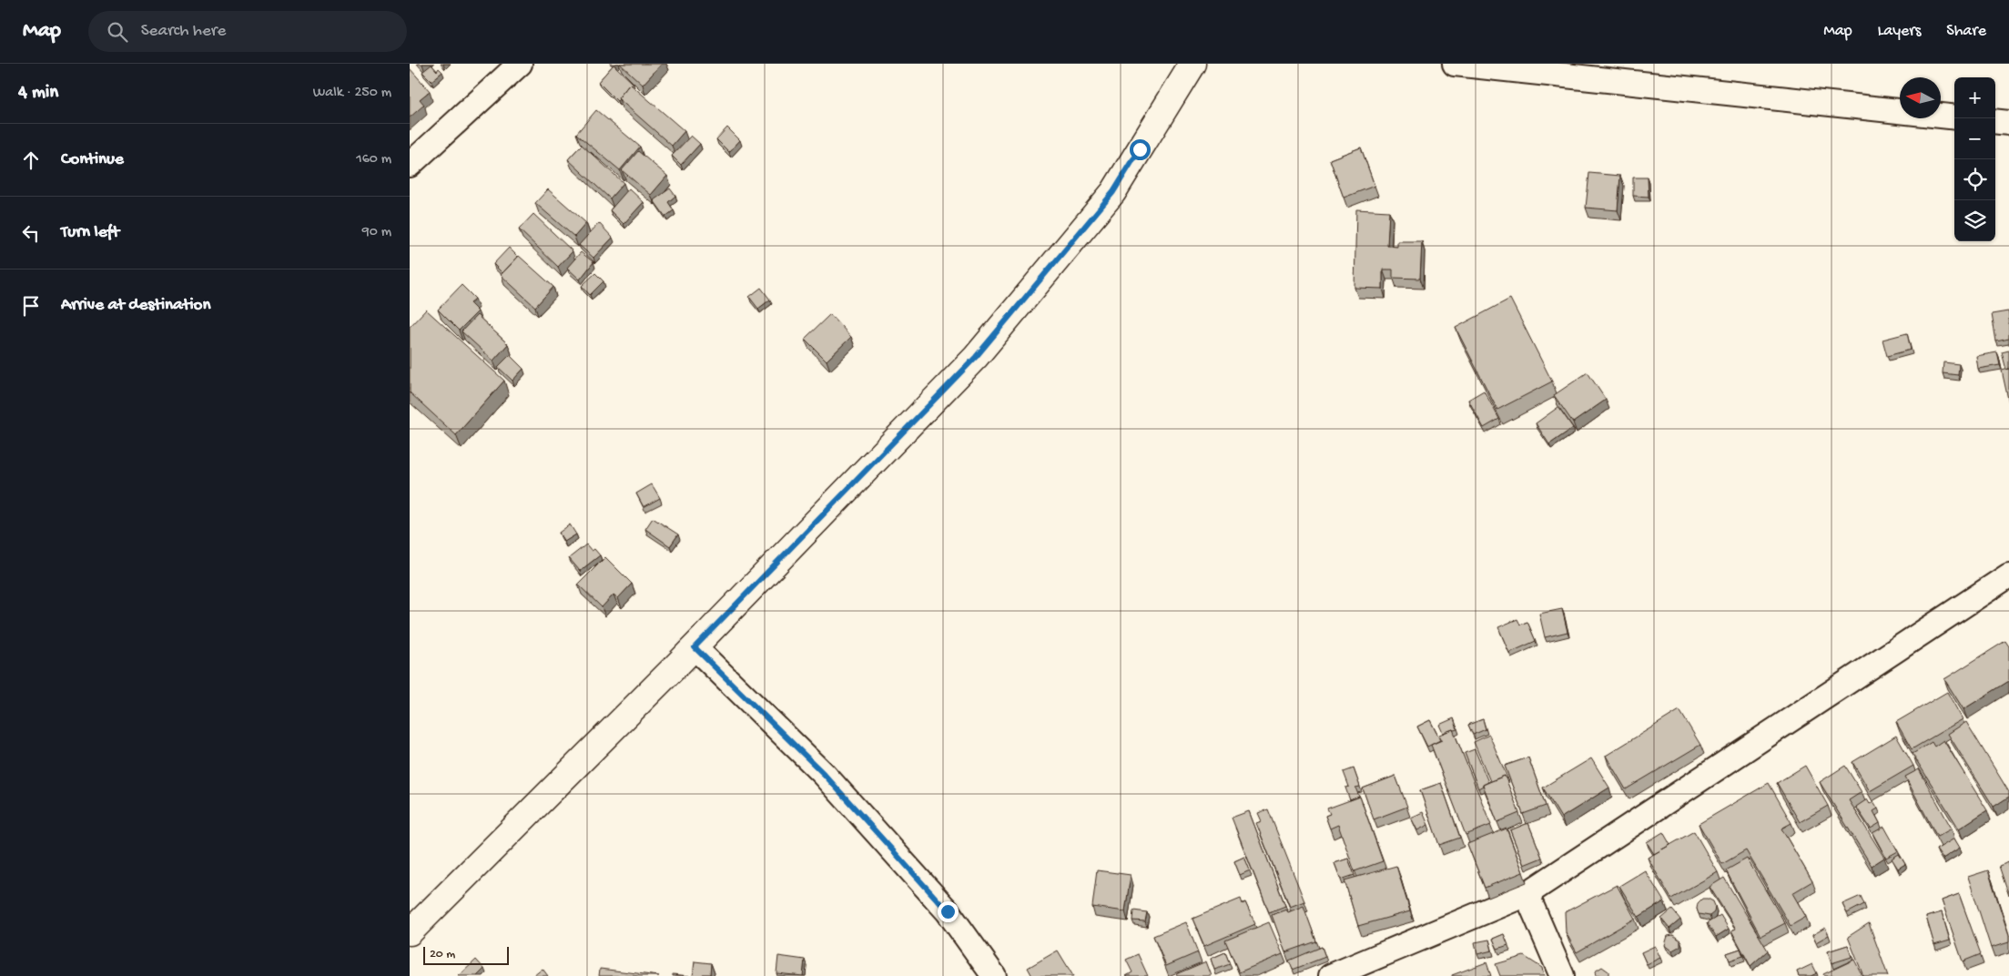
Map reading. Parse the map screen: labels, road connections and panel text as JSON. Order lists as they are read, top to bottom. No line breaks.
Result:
{"scale_bar":"20 m","north":"left","page":{"header":"Map","search":"Search here","nav":["Map","Layers","Share"],"heading":["4 min","Walk · 250 m"],"map_buttons":["+","−"],"list":[["Continue","160 m"],["Turn left","90 m"],"Arrive at destination"],"scale":"20 m"}}
